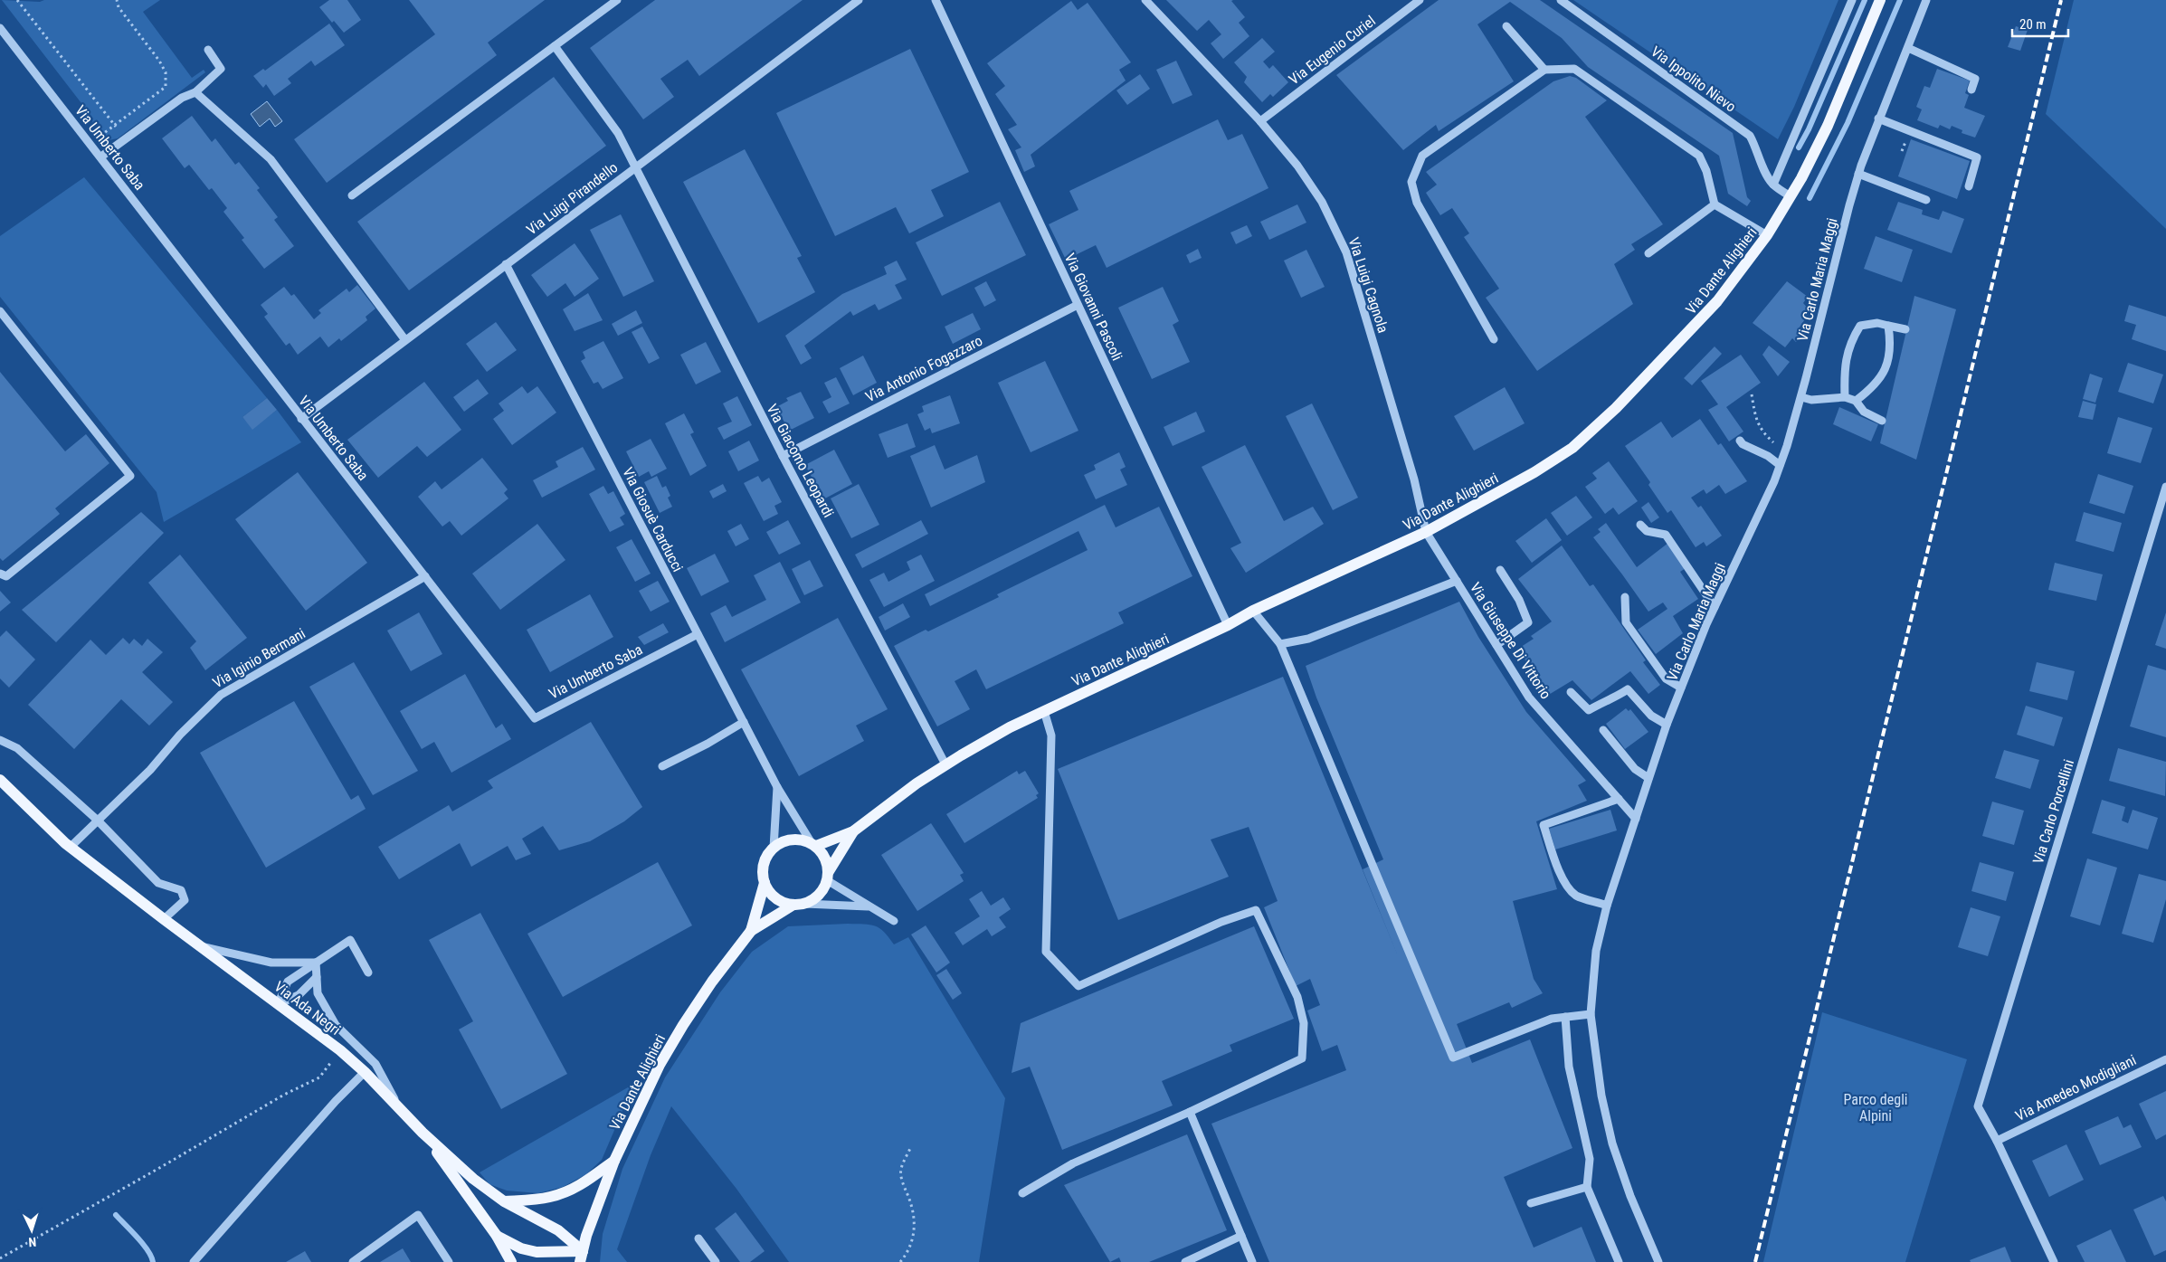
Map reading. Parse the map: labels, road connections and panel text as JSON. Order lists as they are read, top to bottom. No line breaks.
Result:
{"streets":{"main road":["Via Dante Alighieri","Via Ada Negri"],"street":["Via Eugenio Curiel","Via Ippolito Nievo","Via Umberto Saba","Via Luigi Pirandello","Via Carlo Maria Maggi","Via Luigi Cagnola","Via Giovanni Pascoli","Via Antonio Fogazzaro","Via Giacomo Leopardi","Via Giosuè Carducci","Via Giuseppe Di Vittorio","Via Iginio Bermani","Via Carlo Porcellini","Via Amedeo Modigliani"]},"crossings":[["Via Eugenio Curiel","Via Luigi Cagnola"],["Via Ippolito Nievo","Via Dante Alighieri"],["Via Umberto Saba","Via Luigi Pirandello"],["Via Umberto Saba","Via Giosuè Carducci"],["Via Umberto Saba","Via Iginio Bermani"],["Via Luigi Pirandello","Via Giacomo Leopardi"],["Via Luigi Pirandello","Via Giosuè Carducci"],["Via Dante Alighieri","Via Luigi Cagnola"],["Via Dante Alighieri","Via Giovanni Pascoli"],["Via Dante Alighieri","Via Giacomo Leopardi"],["Via Dante Alighieri","Via Giosuè Carducci"],["Via Dante Alighieri","Via Giuseppe Di Vittorio"],["Via Dante Alighieri","Via Ada Negri"],["Via Carlo Maria Maggi","Via Giuseppe Di Vittorio"],["Via Luigi Cagnola","Via Giuseppe Di Vittorio"],["Via Giovanni Pascoli","Via Antonio Fogazzaro"],["Via Antonio Fogazzaro","Via Giacomo Leopardi"],["Via Iginio Bermani","Via Ada Negri"],["Via Carlo Porcellini","Via Amedeo Modigliani"]],"parks":["Parco degli Alpini"],"scale_bar":"20 m","north":"bottom"}
